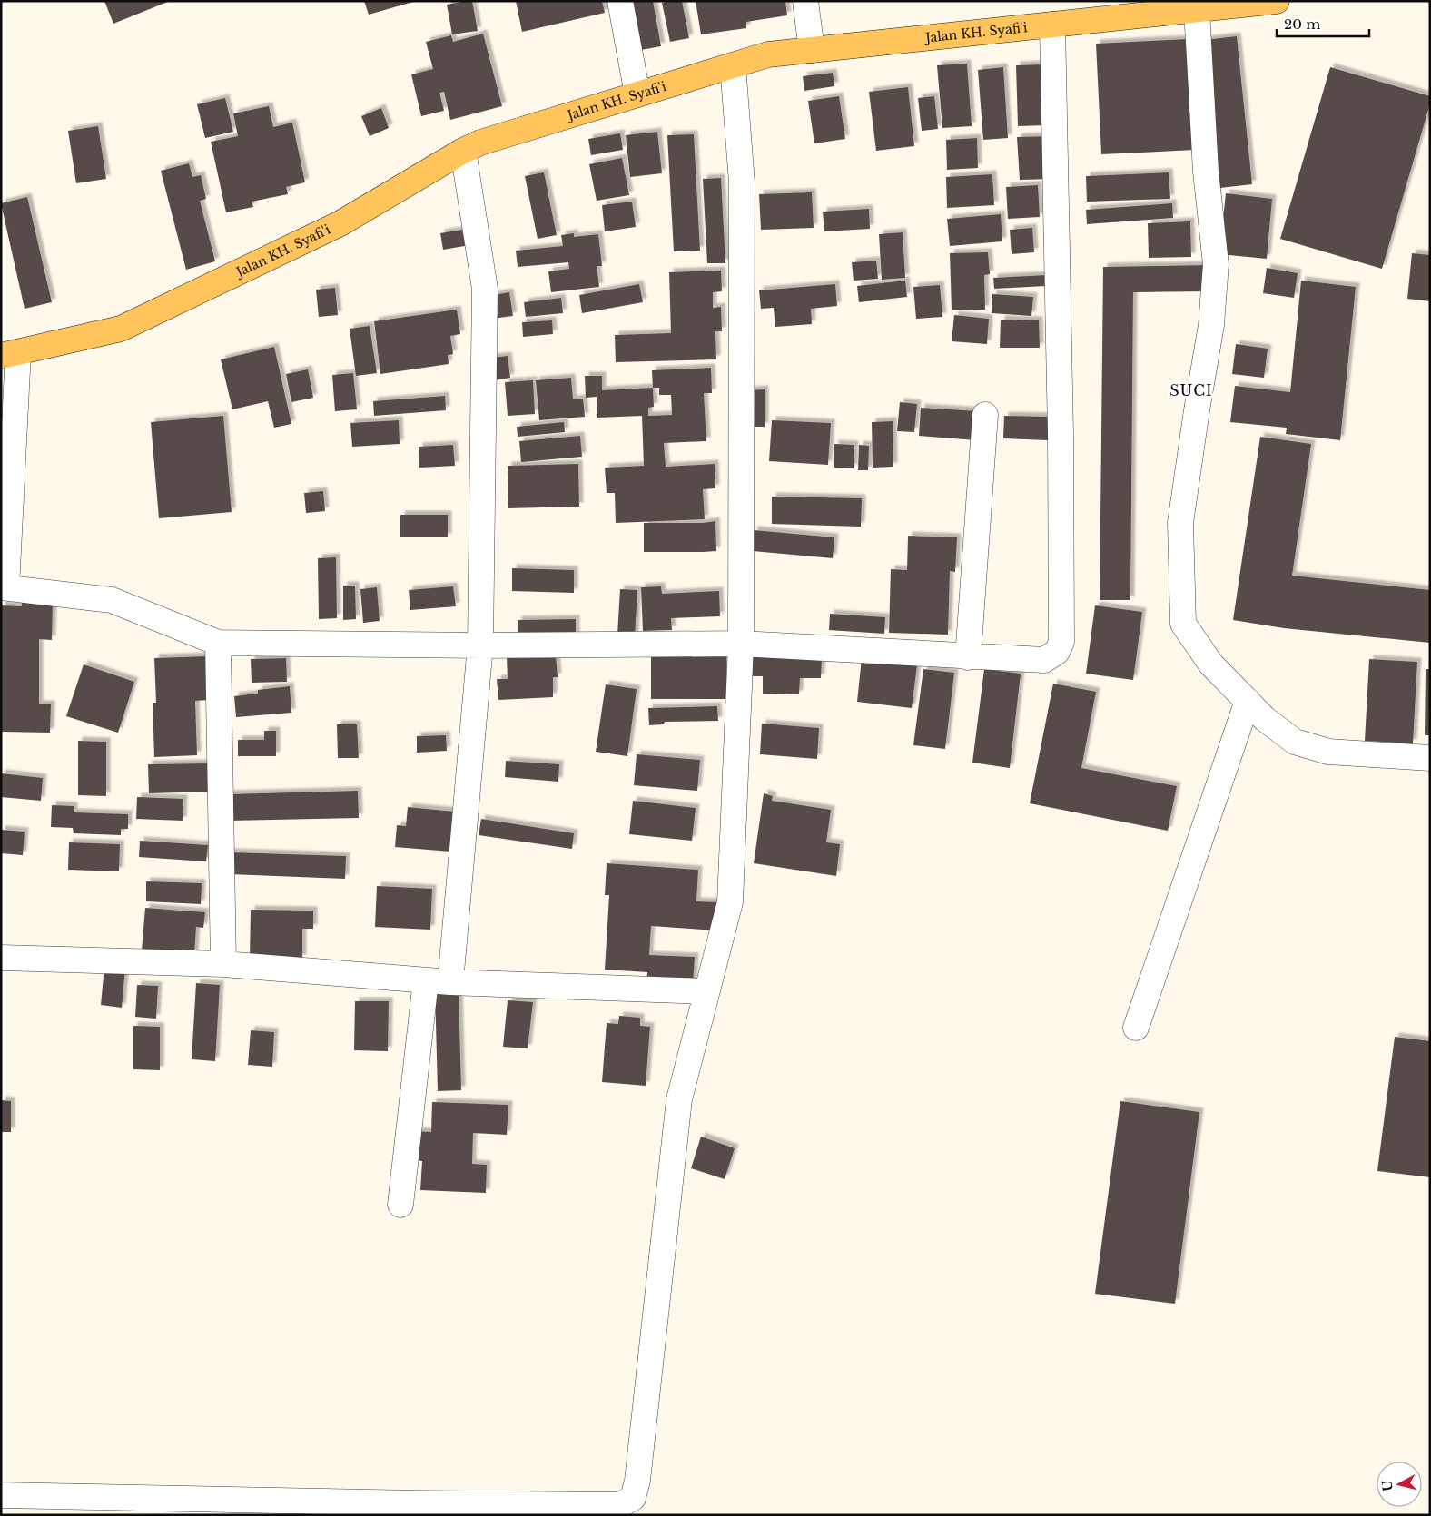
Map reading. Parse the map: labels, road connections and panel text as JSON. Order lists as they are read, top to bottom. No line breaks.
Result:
{"streets":{"main road":["Jalan KH. Syafi'i"]},"districts":["SUCI"],"scale_bar":"20 m","north":"left"}
